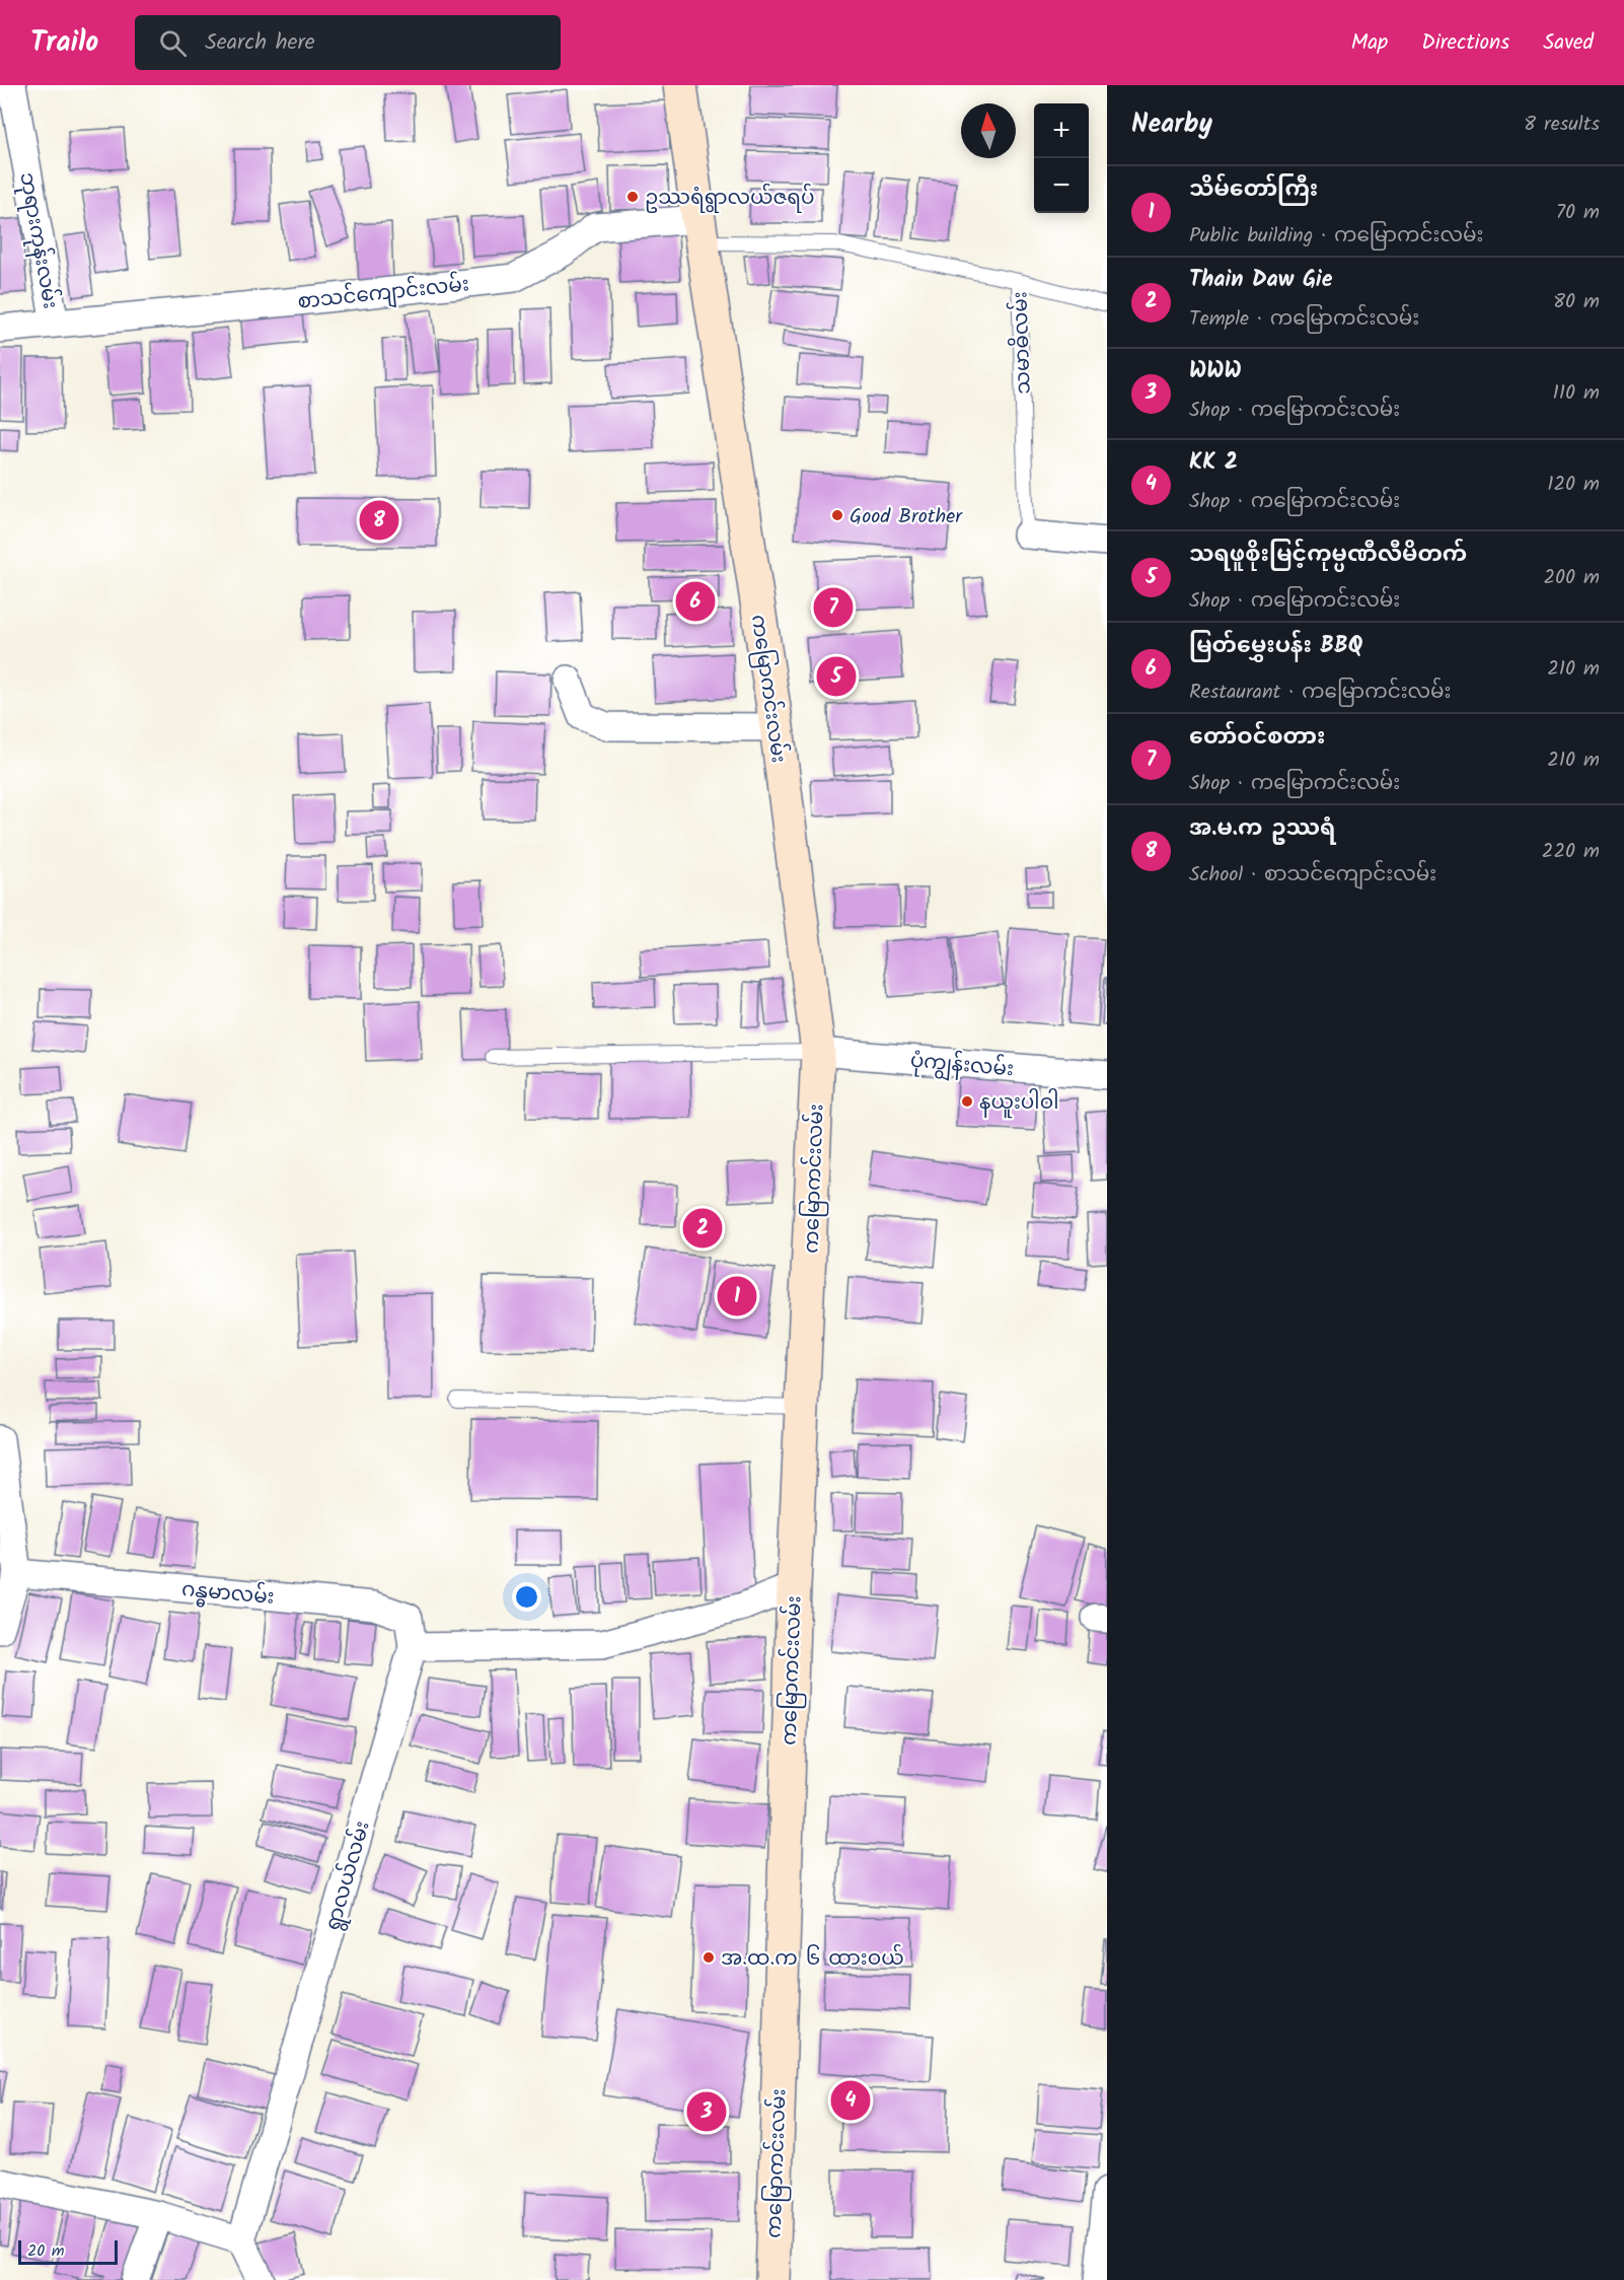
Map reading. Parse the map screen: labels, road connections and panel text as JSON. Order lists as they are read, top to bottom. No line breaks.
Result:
{"streets":{"main road":["ကမြောကင်းလမ်း"],"street":["ဘုရားကုန်းလမ်း","စာသင်ကျောင်းလမ်း","သမာဓိလမ်း","ပုံကျွန်းလမ်း","ဂန္ဓမာလမ်း","ရွာလယ်လမ်း"]},"crossings":[["ဘုရားကုန်းလမ်း","စာသင်ကျောင်းလမ်း"],["စာသင်ကျောင်းလမ်း","သမာဓိလမ်း"],["စာသင်ကျောင်းလမ်း","ကမြောကင်းလမ်း"],["သမာဓိလမ်း","ကမြောကင်းလမ်း"],["ကမြောကင်းလမ်း","ပုံကျွန်းလမ်း"],["ဂန္ဓမာလမ်း","ရွာလယ်လမ်း"]],"places":["ဥဿရံရွာလယ်ဇရပ်","Good Brother","နယူးပါဝါ","အ.ထ.က ၆ ထားဝယ်"],"scale_bar":"20 m","north":"top","page":{"header":"Trailo","search":"Search here","nav":["Map","Directions","Saved"],"heading":["Nearby","8 results"],"map_buttons":["+","−"],"list":[{"mark":"1","name":"သိမ်တော်ကြီး","note":"Public building · ကမြောကင်းလမ်း","value":"70 m"},{"mark":"2","name":"Thain Daw Gie","note":"Temple · ကမြောကင်းလမ်း","value":"80 m"},{"mark":"3","name":"WWW","note":"Shop · ကမြောကင်းလမ်း","value":"110 m"},{"mark":"4","name":"KK 2","note":"Shop · ကမြောကင်းလမ်း","value":"120 m"},{"mark":"5","name":"သရဖူစိုးမြင့်ကုမ္ပဏီလီမိတက်","note":"Shop · ကမြောကင်းလမ်း","value":"200 m"},{"mark":"6","name":"မြတ်မွှေးပန်း BBQ","note":"Restaurant · ကမြောကင်းလမ်း","value":"210 m"},{"mark":"7","name":"တော်ဝင်စတား","note":"Shop · ကမြောကင်းလမ်း","value":"210 m"},{"mark":"8","name":"အ.မ.က ဥဿရံ","note":"School · စာသင်ကျောင်းလမ်း","value":"220 m"}],"pins":["8","6","7","5","2","1","4","3"],"scale":"20 m"}}
